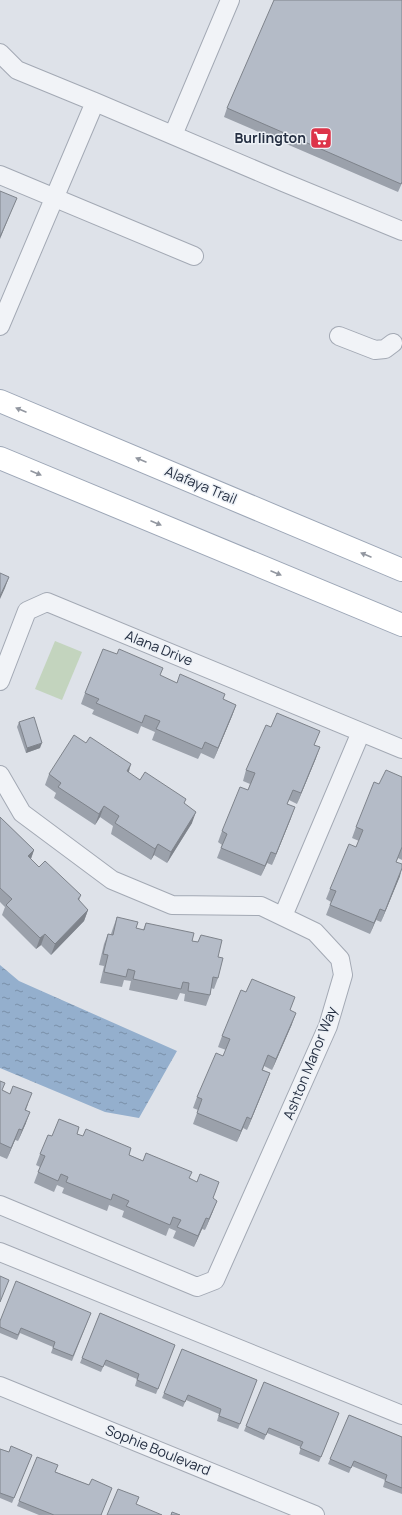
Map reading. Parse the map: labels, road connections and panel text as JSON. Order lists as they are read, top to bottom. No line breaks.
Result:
{"streets":{"main road":["Alafaya Trail"],"street":["Alana Drive","Ashton Manor Way","Sophie Boulevard"]},"places":{"supermarket":["Burlington"]}}
